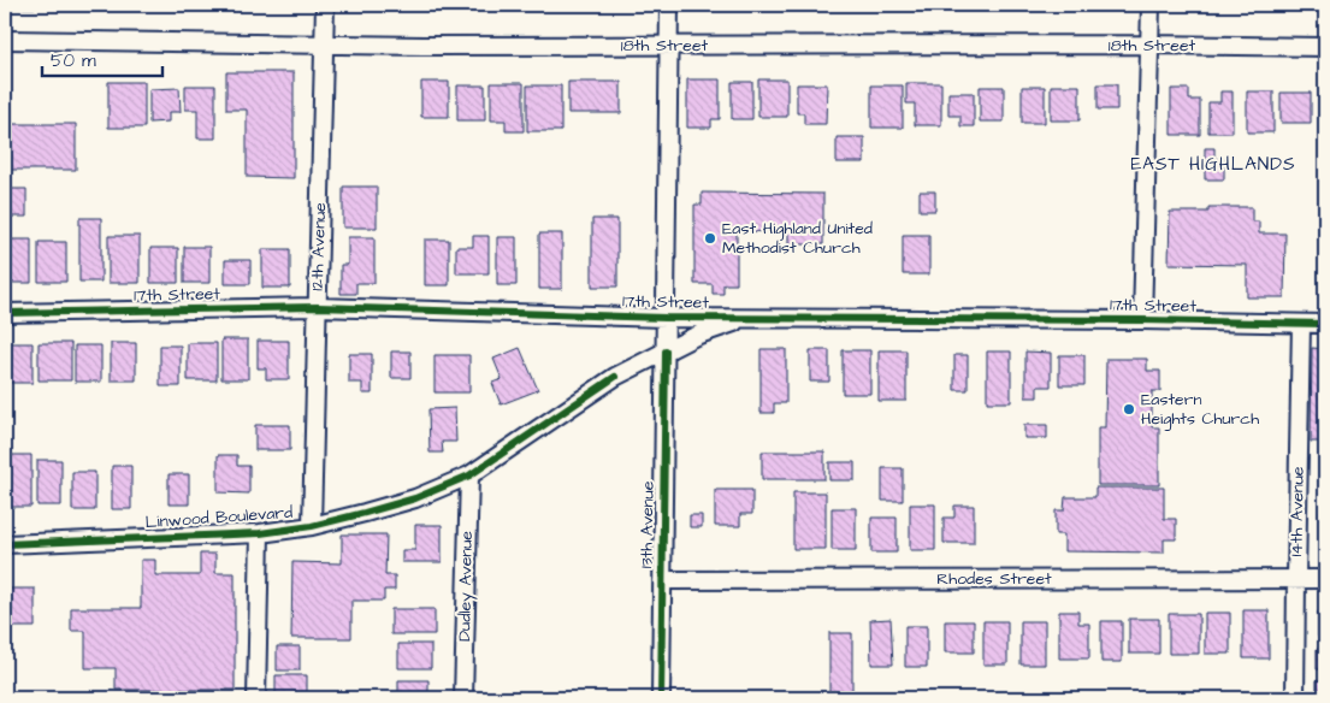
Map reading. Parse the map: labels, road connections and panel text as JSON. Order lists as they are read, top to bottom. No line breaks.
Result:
{"streets":{"street":["18th Street","12th Avenue","17th Street","14th Avenue","Linwood Boulevard","13th Avenue","Rhodes Street","Dudley Avenue"]},"crossings":[["18th Street","12th Avenue"],["18th Street","13th Avenue"],["12th Avenue","17th Street"],["12th Avenue","Linwood Boulevard"],["17th Street","14th Avenue"],["17th Street","13th Avenue"],["14th Avenue","Rhodes Street"],["Linwood Boulevard","13th Avenue"],["Linwood Boulevard","Dudley Avenue"],["13th Avenue","Rhodes Street"]],"districts":["EAST HIGHLANDS"],"places":["East Highland United Methodist Church","Eastern Heights Church"],"scale_bar":"50 m"}
